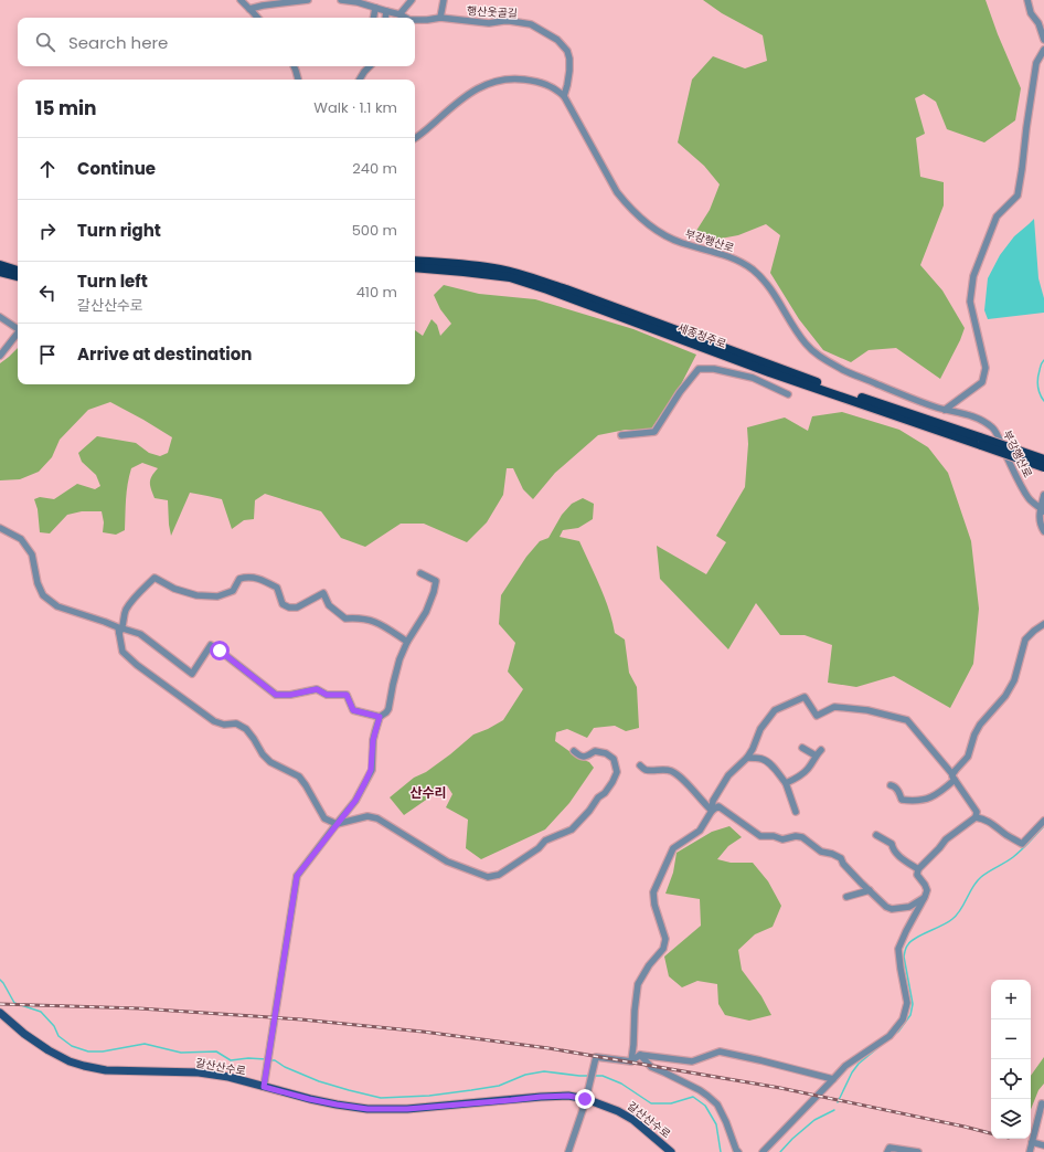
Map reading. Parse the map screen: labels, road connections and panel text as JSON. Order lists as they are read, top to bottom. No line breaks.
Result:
{"streets":{"highway":["세종청주로"],"main road":["갈산산수로"],"street":["행산웃골길","부강행산로"]},"crossings":[["행산웃골길","부강행산로"]],"districts":["산수리"],"page":{"search":"Search here","heading":["15 min","Walk · 1.1 km"],"list":[["Continue","240 m"],["Turn right","500 m"],["Turn left","갈산산수로","410 m"],"Arrive at destination"],"map_buttons":["+","−"]}}
